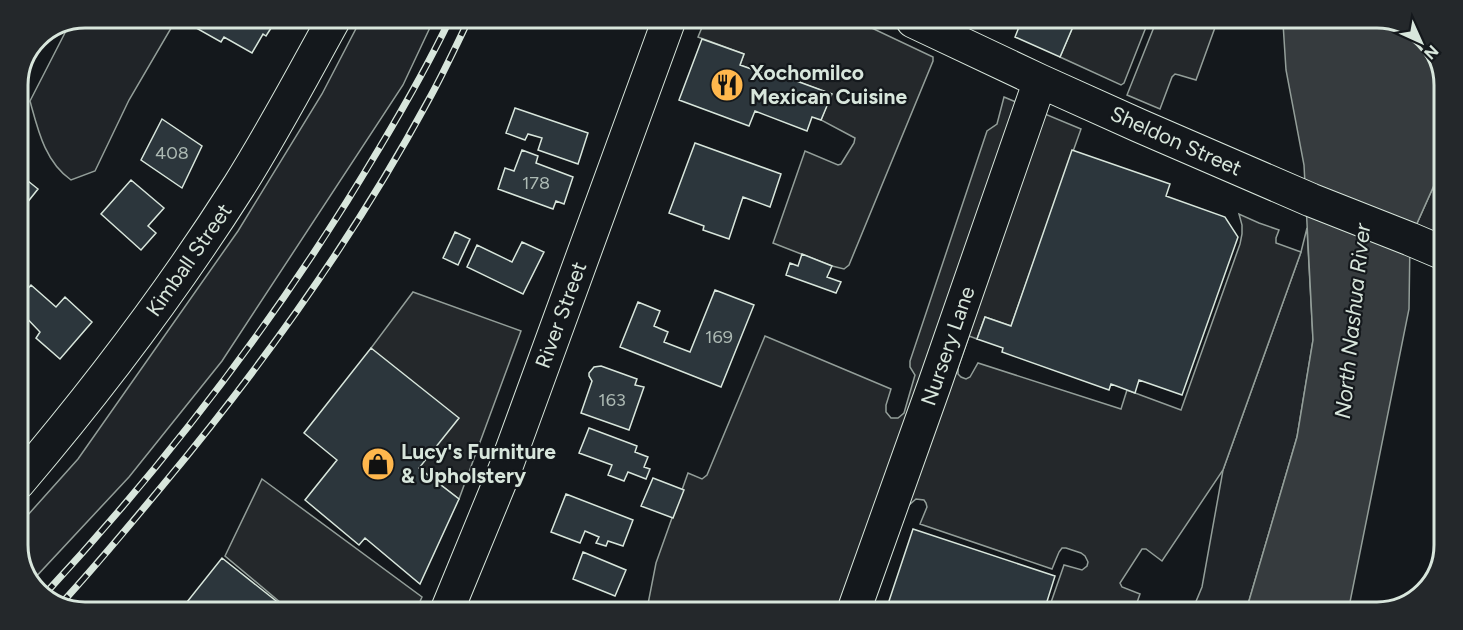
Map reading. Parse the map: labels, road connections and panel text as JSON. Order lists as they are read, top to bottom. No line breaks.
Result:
{"streets":{"main road":["Sheldon Street","Kimball Street","River Street","Nursery Lane"]},"crossings":[["Sheldon Street","Nursery Lane"]],"water":["North Nashua River"],"places":{"restaurant":["Xochomilco Mexican Cuisine"],"shop":["Lucy's Furniture & Upholstery"]},"house_numbers":["408","178","169","163"],"north":"bottom right"}
